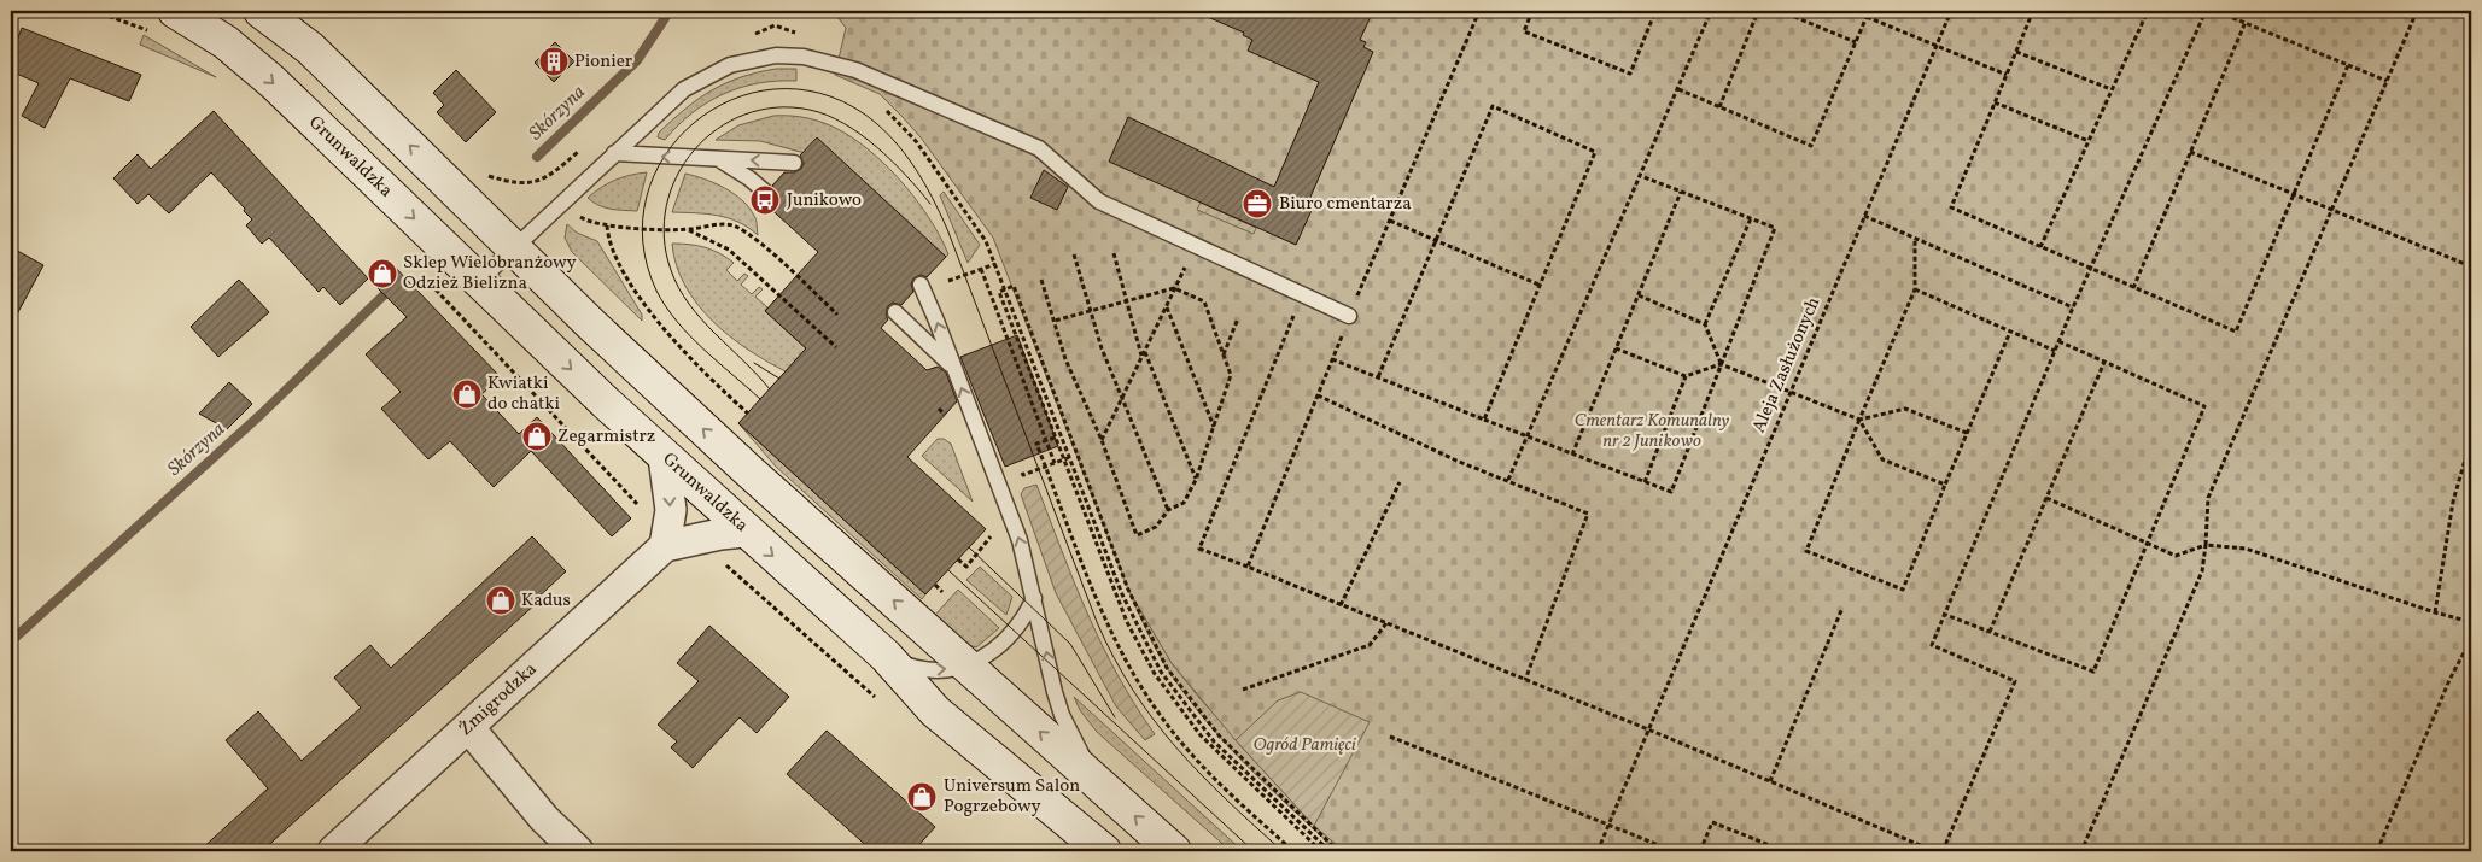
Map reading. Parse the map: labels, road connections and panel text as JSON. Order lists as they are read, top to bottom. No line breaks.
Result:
{"streets":{"street":["Grunwaldzka","Żmigrodzka"],"path":["Aleja Zasłużonych"]},"crossings":[["Grunwaldzka","Żmigrodzka"]],"water":["Skórzyna"],"parks":["Cmentarz Komunalny nr 2 Junikowo","Ogród Pamięci"],"places":{"building":["Pionier"],"bus stop":["Junikowo"],"office":["Biuro cmentarza"],"shop":["Sklep Wielobranżowy Odzież Bielizna","Kwiatki do chatki","Zegarmistrz","Kadus","Universum Salon Pogrzebowy"]}}
